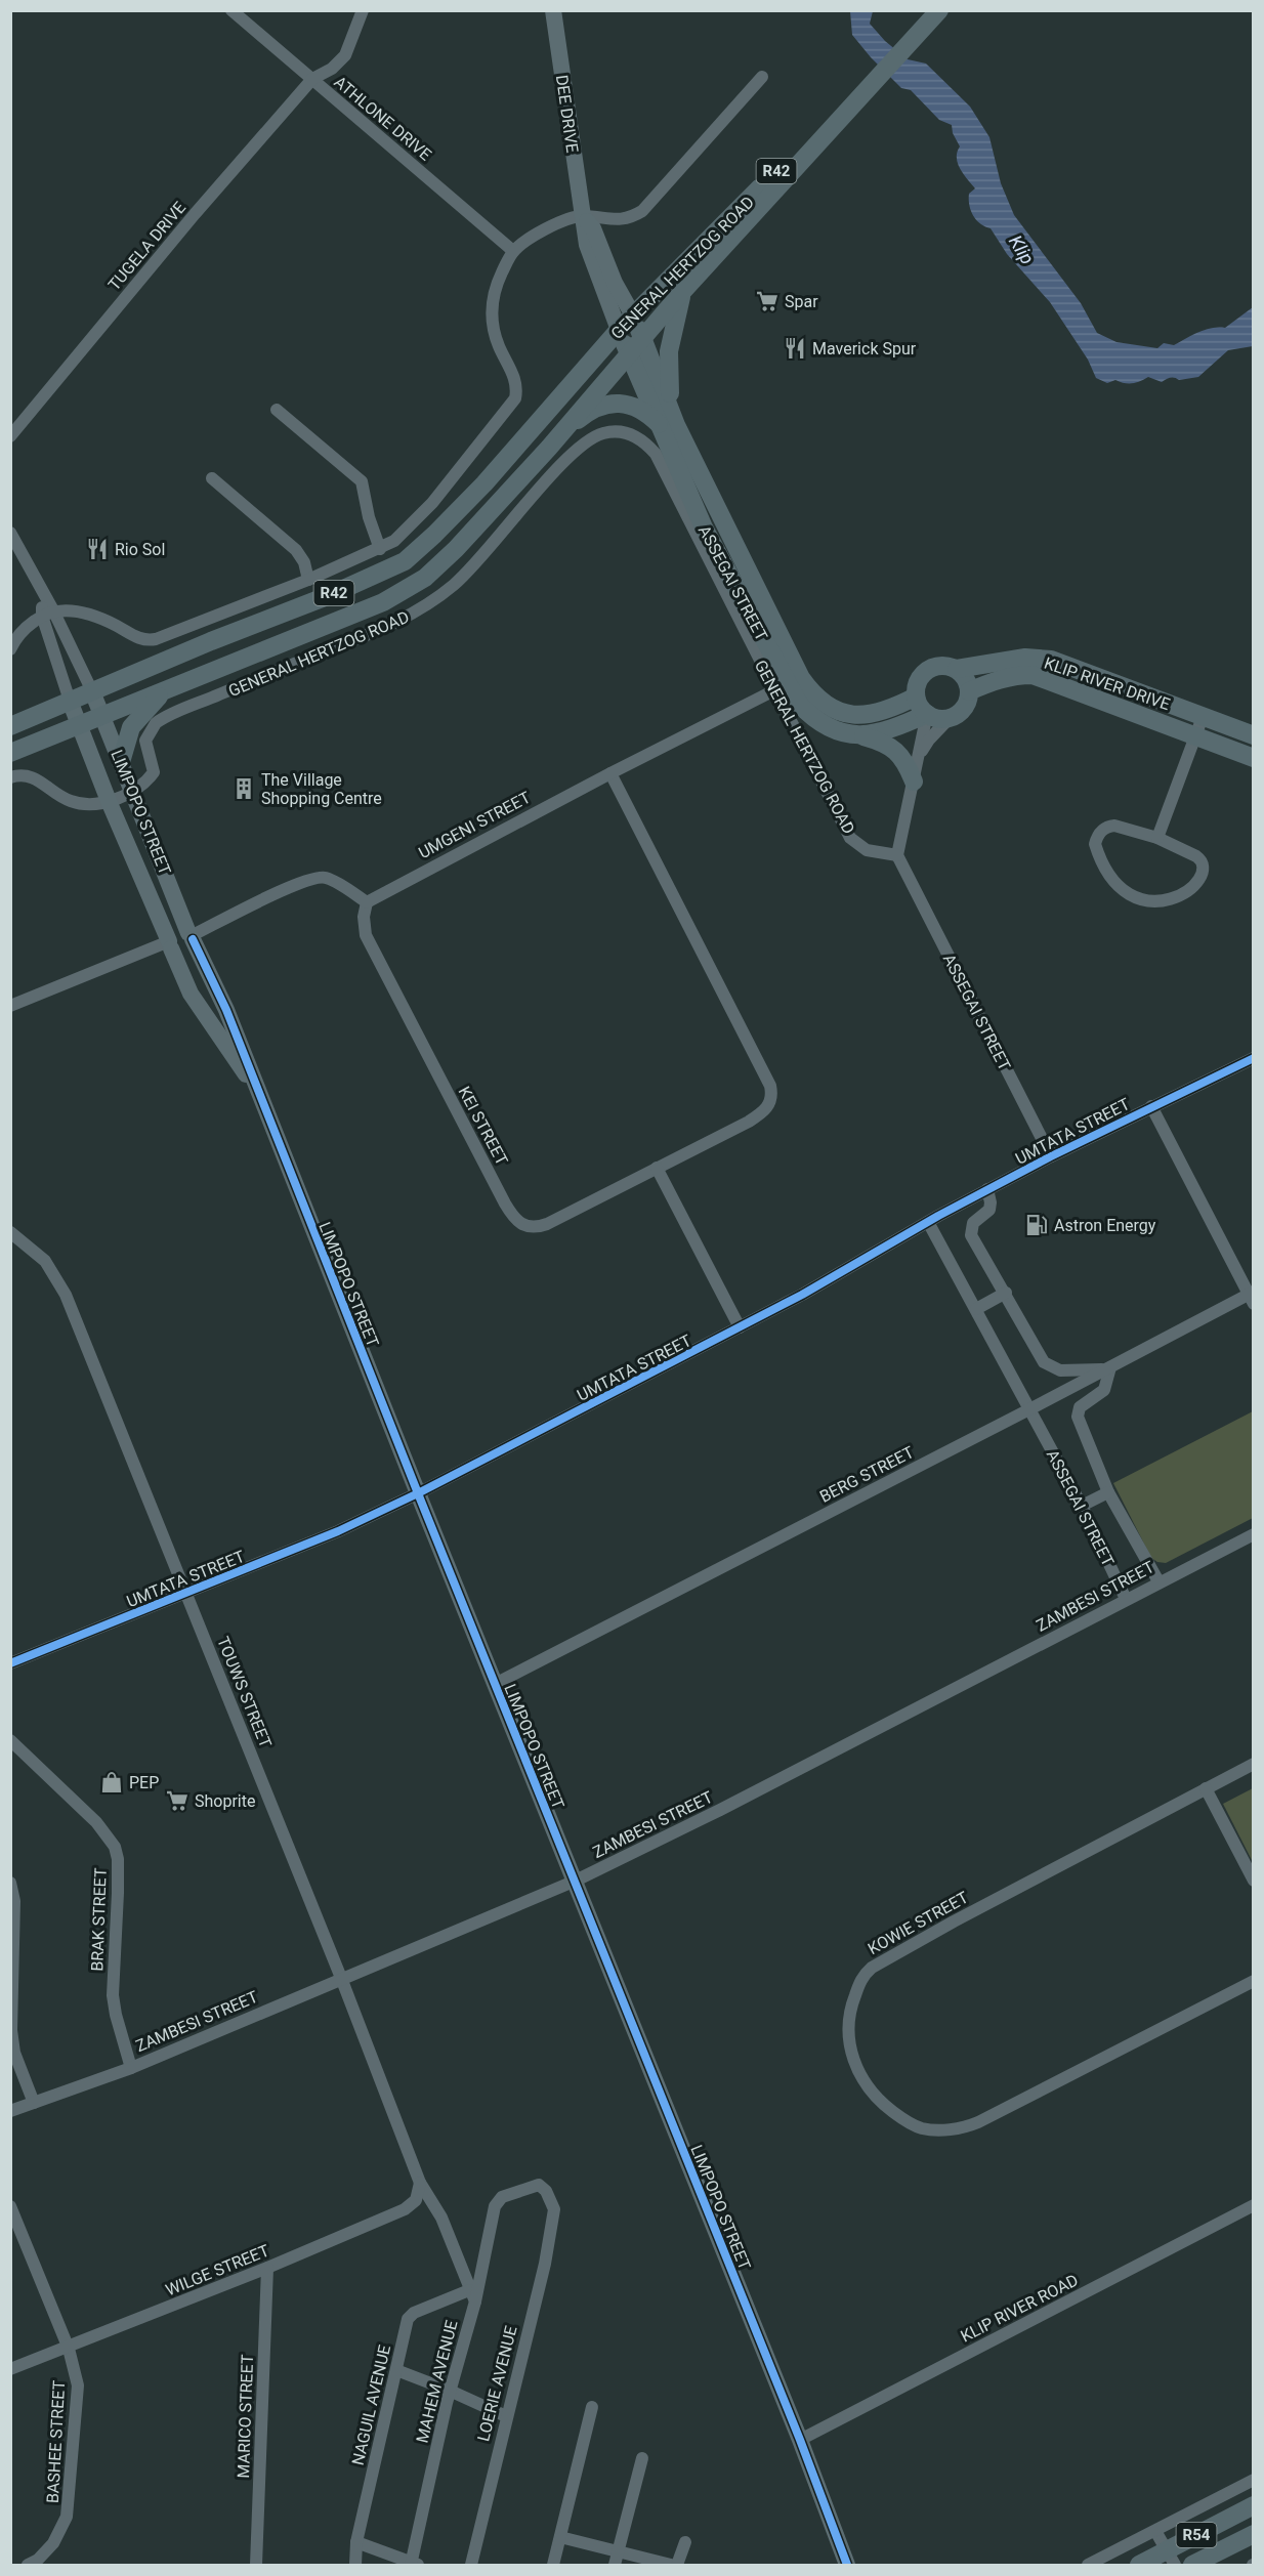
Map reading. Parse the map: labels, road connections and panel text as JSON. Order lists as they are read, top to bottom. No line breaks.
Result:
{"streets":{"main road":["R42","GENERAL HERTZOG ROAD","ASSEGAI STREET","KLIP RIVER DRIVE","R54"],"street":["DEE DRIVE","ATHLONE DRIVE","TUGELA DRIVE","LIMPOPO STREET","UMGENI STREET","KEI STREET","UMTATA STREET","BERG STREET","ZAMBESI STREET","TOUWS STREET","BRAK STREET","KOWIE STREET","WILGE STREET","KLIP RIVER ROAD","MAHEM AVENUE","LOERIE AVENUE","NAGUIL AVENUE","MARICO STREET","BASHEE STREET"]},"crossings":[["DEE DRIVE","GENERAL HERTZOG ROAD"],["DEE DRIVE","ASSEGAI STREET"],["ATHLONE DRIVE","TUGELA DRIVE"],["GENERAL HERTZOG ROAD","ASSEGAI STREET"],["GENERAL HERTZOG ROAD","LIMPOPO STREET"],["GENERAL HERTZOG ROAD","UMGENI STREET"],["ASSEGAI STREET","KLIP RIVER DRIVE"],["ASSEGAI STREET","UMTATA STREET"],["ASSEGAI STREET","BERG STREET"],["ASSEGAI STREET","ZAMBESI STREET"],["LIMPOPO STREET","UMTATA STREET"],["LIMPOPO STREET","BERG STREET"],["LIMPOPO STREET","ZAMBESI STREET"],["LIMPOPO STREET","KLIP RIVER ROAD"],["UMGENI STREET","KEI STREET"],["UMTATA STREET","TOUWS STREET"],["ZAMBESI STREET","TOUWS STREET"],["ZAMBESI STREET","BRAK STREET"],["TOUWS STREET","WILGE STREET"],["TOUWS STREET","MAHEM AVENUE"],["TOUWS STREET","NAGUIL AVENUE"],["WILGE STREET","MARICO STREET"],["WILGE STREET","BASHEE STREET"],["MAHEM AVENUE","LOERIE AVENUE"],["MAHEM AVENUE","NAGUIL AVENUE"]],"water":["Klip"],"places":{"supermarket":["Spar","Shoprite"],"restaurant":["Maverick Spur","Rio Sol"],"building":["The Village Shopping Centre"],"fuel station":["Astron Energy"],"shop":["PEP"]}}
